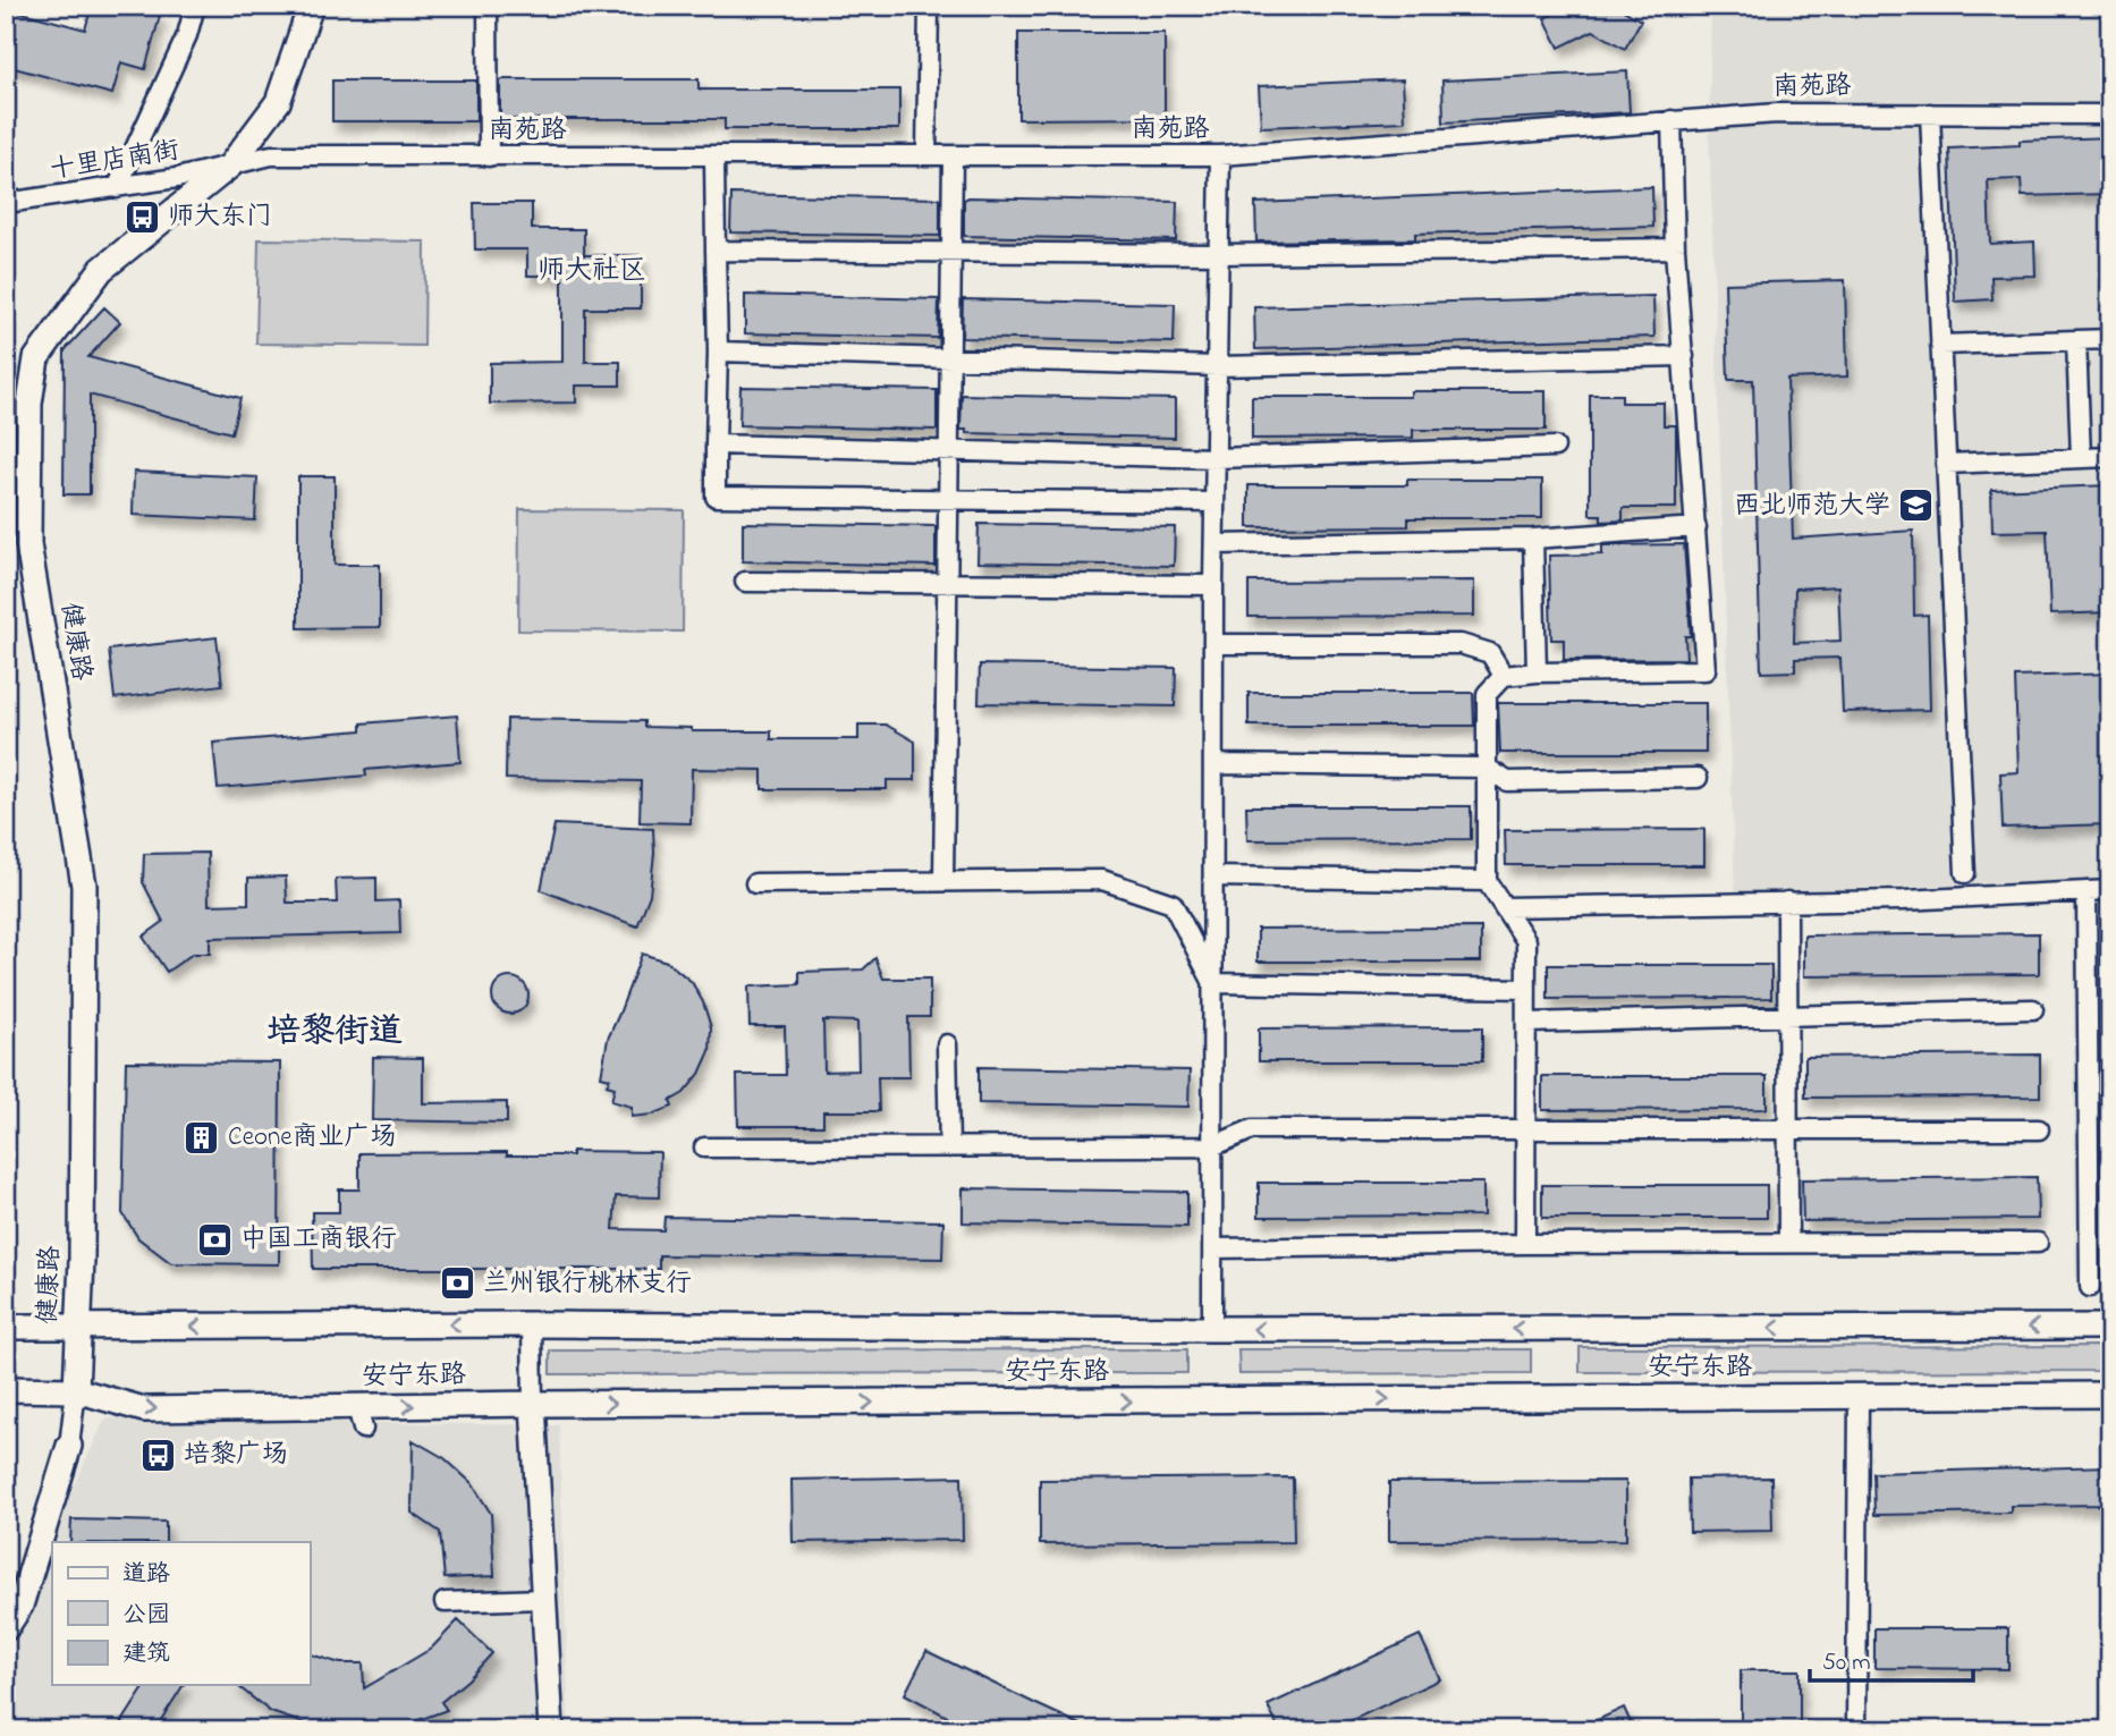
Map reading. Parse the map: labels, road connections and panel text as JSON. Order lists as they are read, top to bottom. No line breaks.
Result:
{"streets":{"main road":["健康路","安宁东路"],"street":["南苑路","十里店南街"]},"crossings":[["南苑路","十里店南街"],["南苑路","健康路"],["十里店南街","健康路"],["健康路","安宁东路"]],"districts":["师大社区","培黎街道"],"places":{"bus stop":["师大东门","培黎广场"],"school or university":["西北师范大学"],"building":["Ceone商业广场"],"bank":["中国工商银行","兰州银行桃林支行"]},"legend":["道路","公园","建筑"],"scale_bar":"50 m"}
